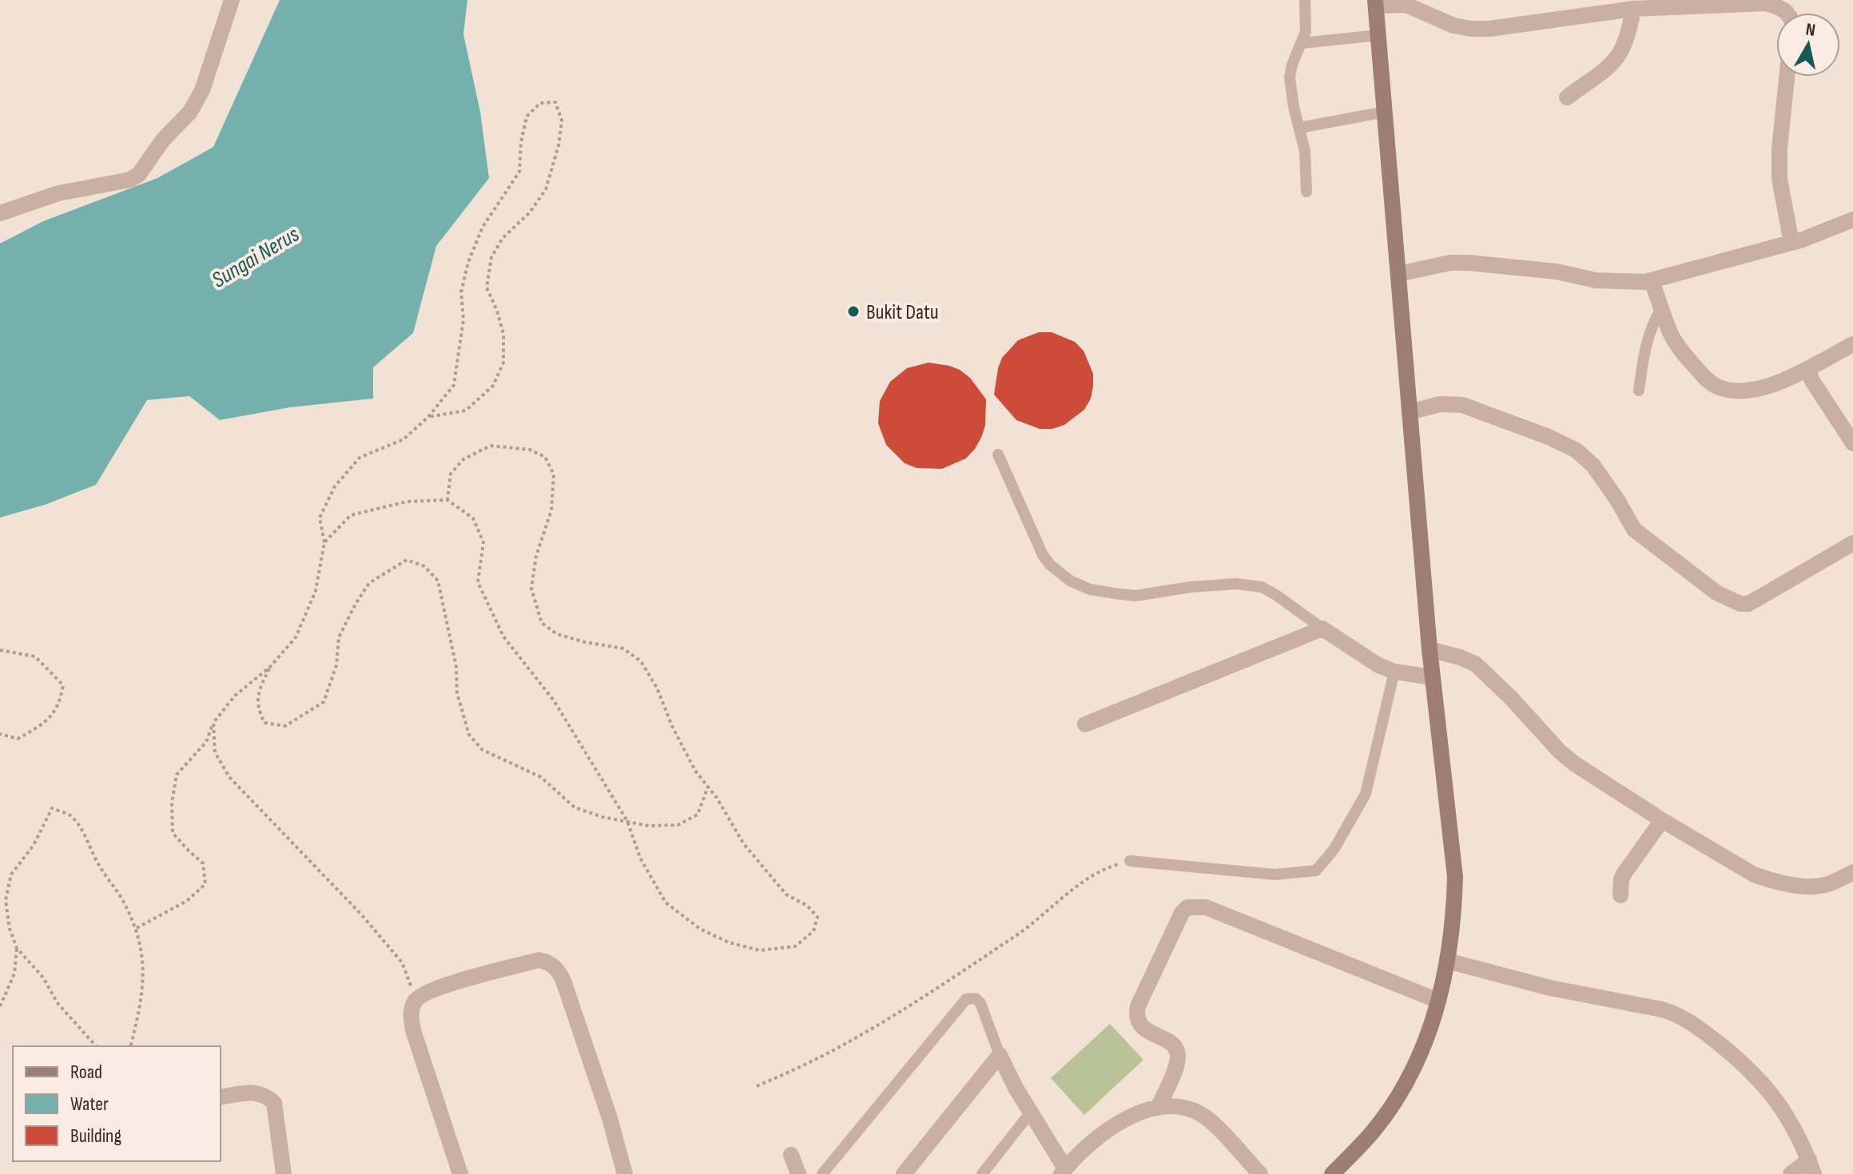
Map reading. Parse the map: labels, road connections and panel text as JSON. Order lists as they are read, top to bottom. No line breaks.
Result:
{"water":["Sungai Nerus"],"places":["Bukit Datu"],"legend":["Road","Water","Building"],"north":"top"}
